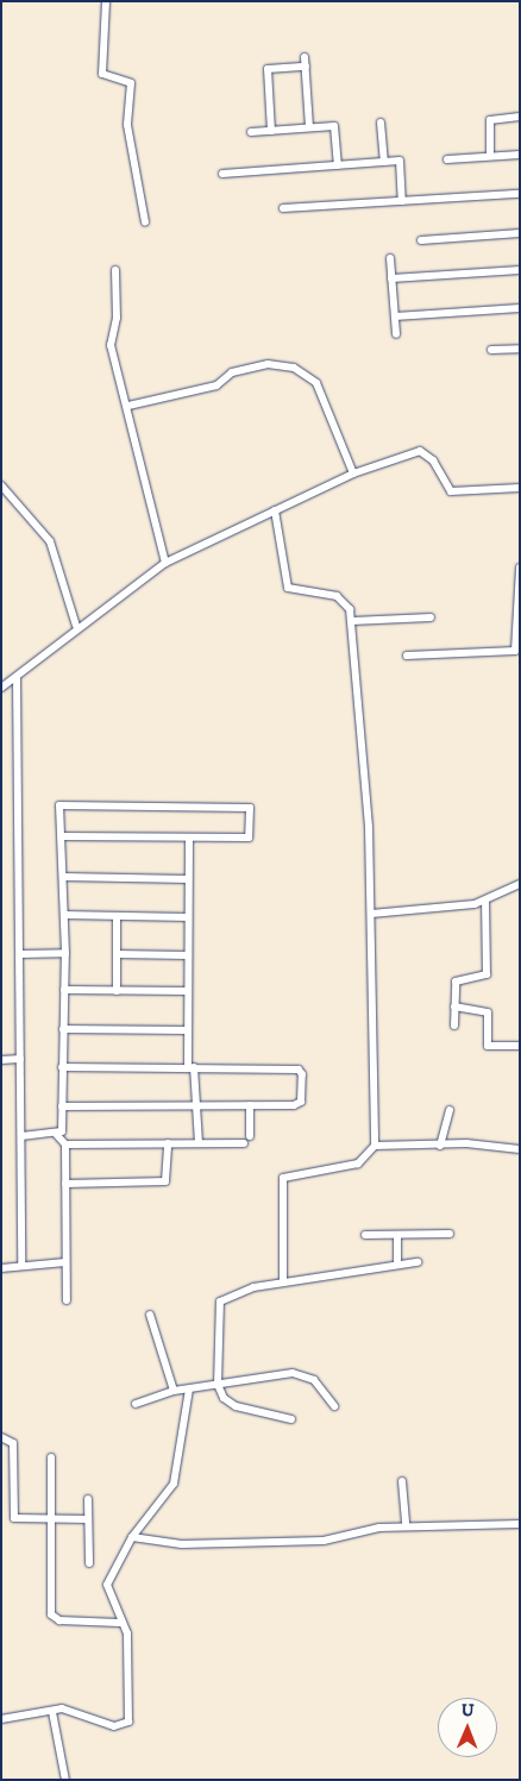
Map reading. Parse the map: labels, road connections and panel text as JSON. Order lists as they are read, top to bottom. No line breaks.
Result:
{"north":"top"}
